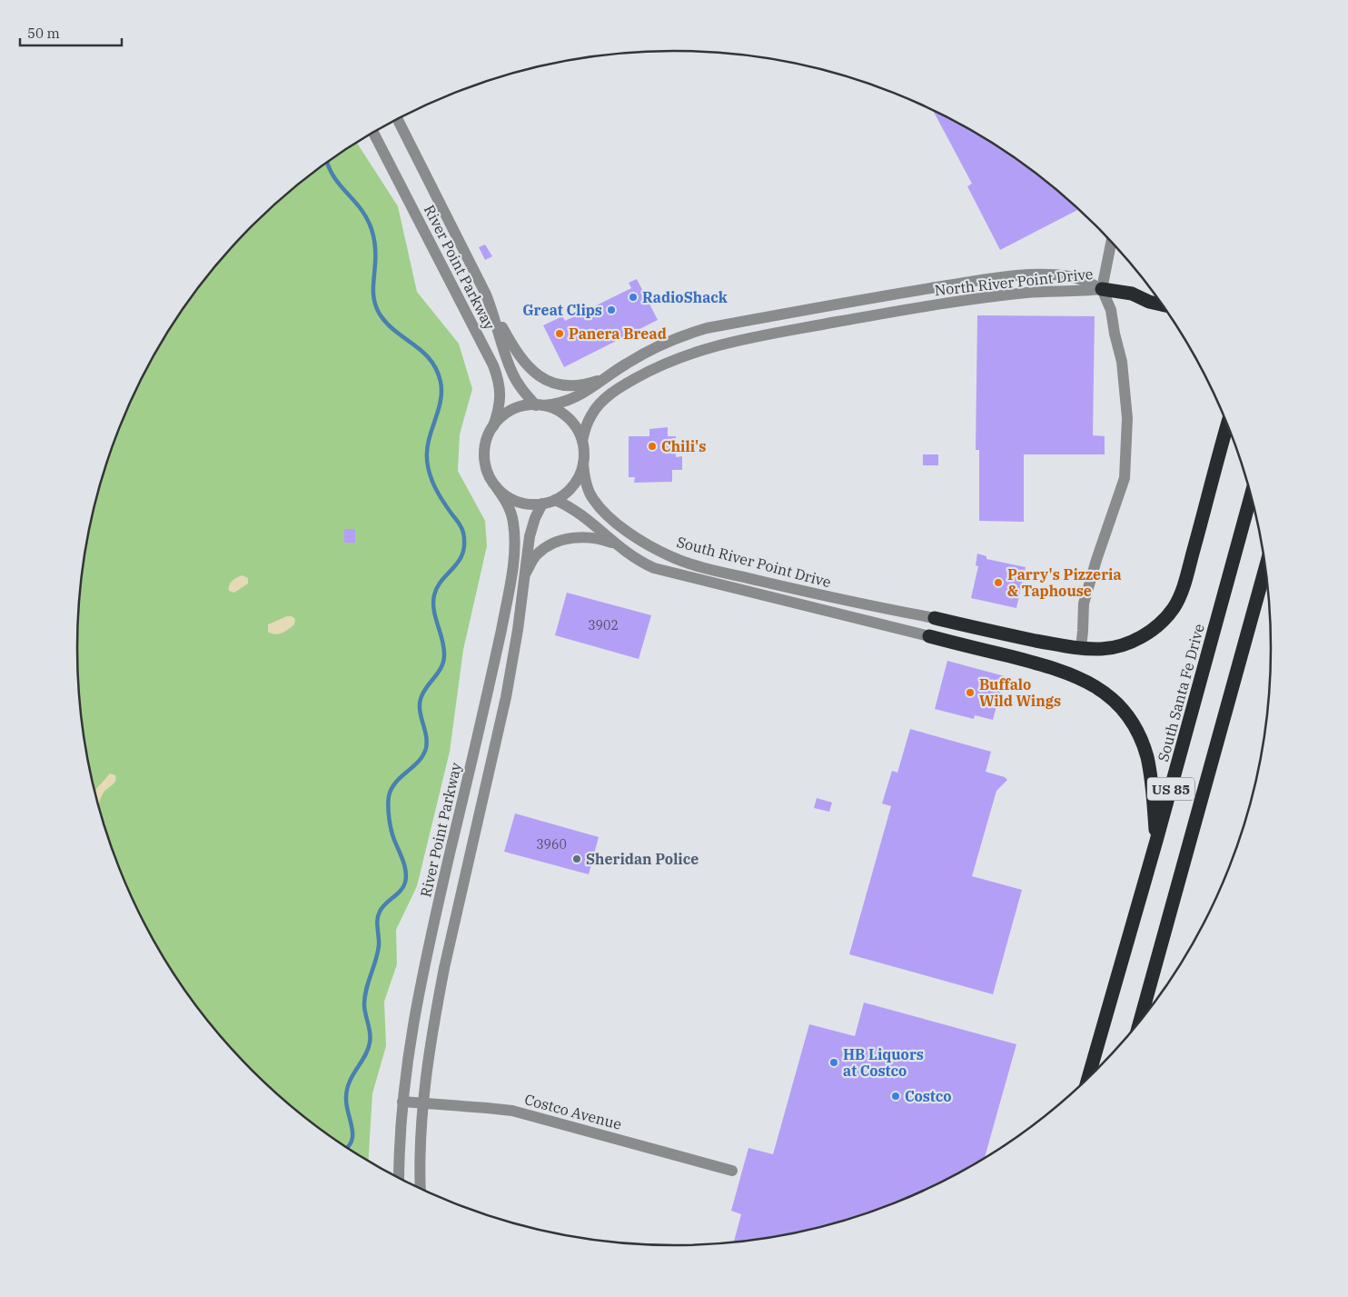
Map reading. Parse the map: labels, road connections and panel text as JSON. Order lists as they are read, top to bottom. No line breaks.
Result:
{"streets":{"highway":["South Santa Fe Drive","US 85"],"street":["River Point Parkway","North River Point Drive","South River Point Drive","Costco Avenue"]},"crossings":[["River Point Parkway","North River Point Drive"],["River Point Parkway","South River Point Drive"],["River Point Parkway","Costco Avenue"],["North River Point Drive","South River Point Drive"]],"places":["RadioShack","Great Clips","Panera Bread","Chili's","Parry's Pizzeria & Taphouse","Buffalo Wild Wings","Sheridan Police","HB Liquors at Costco","Costco"],"house_numbers":["3902","3960"],"scale_bar":"50 m"}
